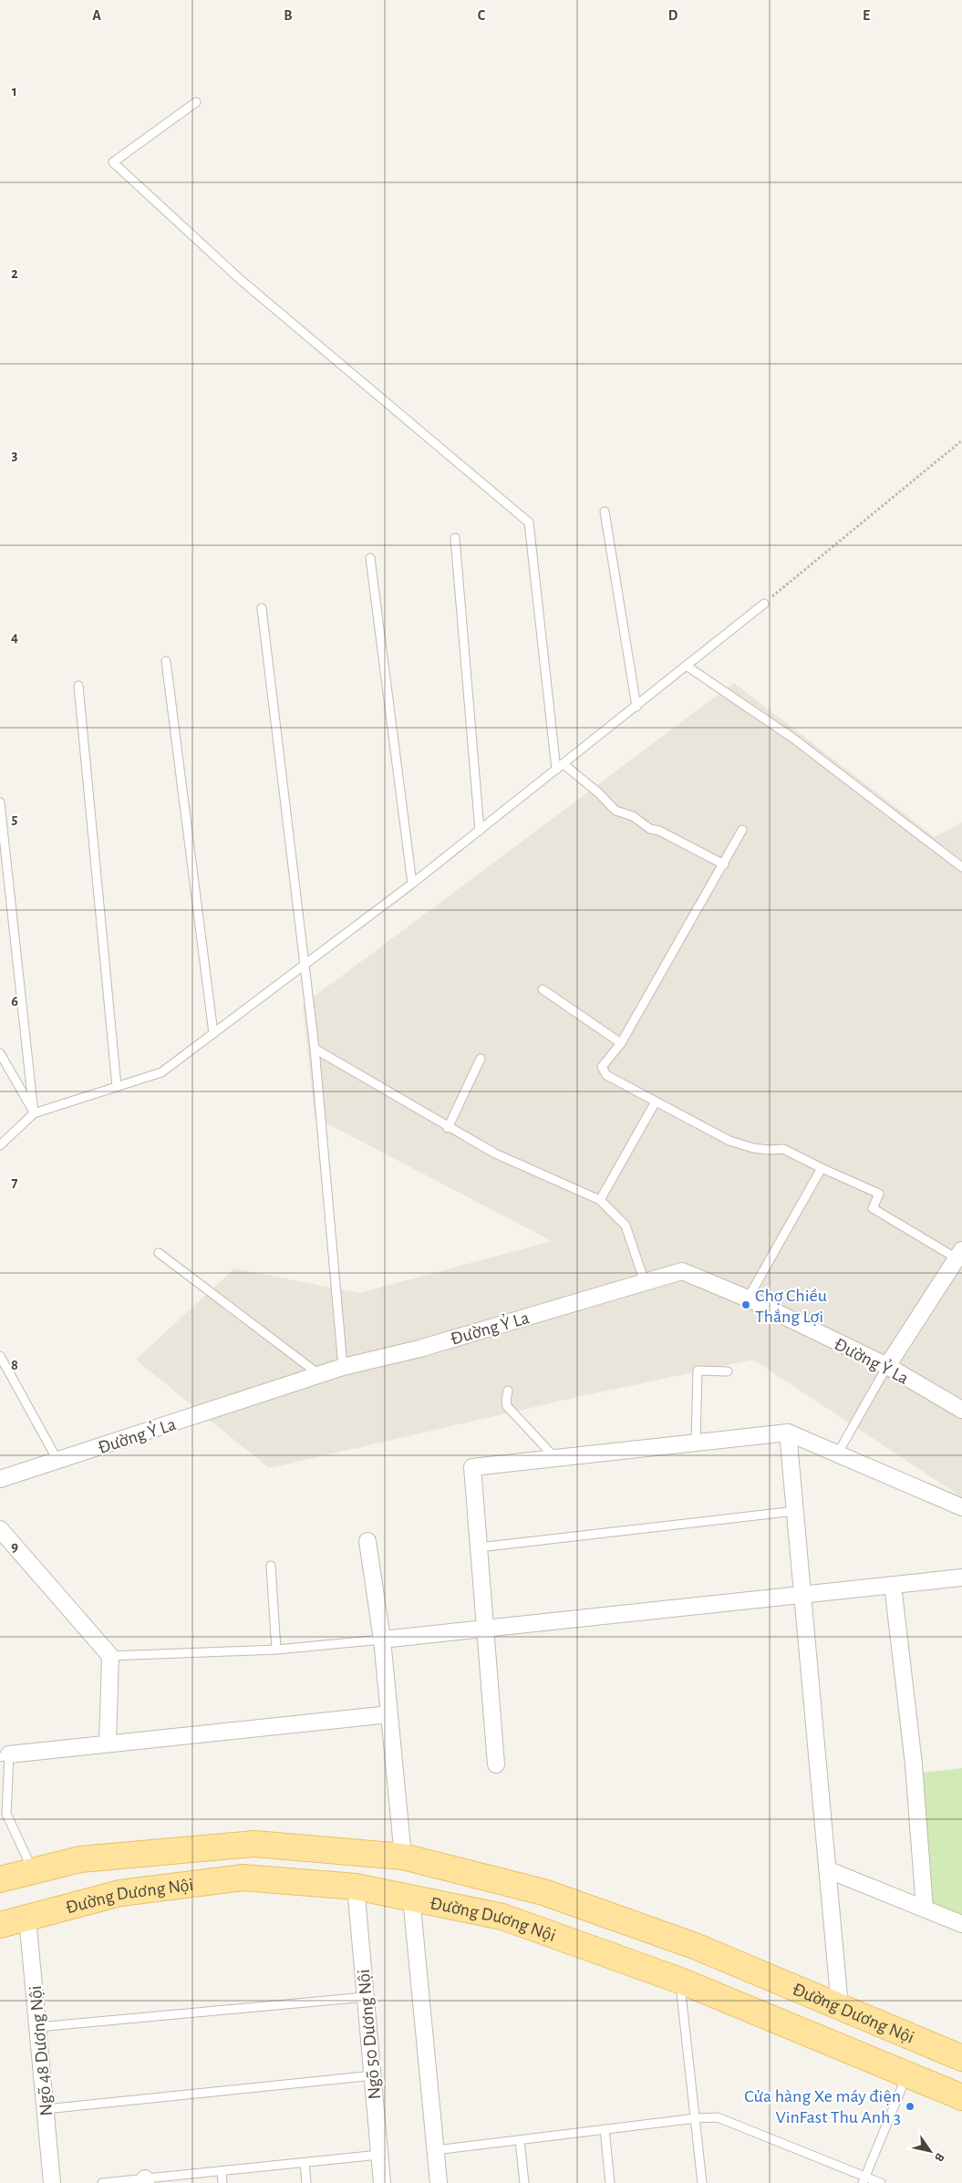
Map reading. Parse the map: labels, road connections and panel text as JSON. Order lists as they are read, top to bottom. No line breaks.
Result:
{"streets":{"main road":["Đường Dương Nội"],"street":["Đường Ỷ La","Ngõ 50 Dương Nội","Ngõ 48 Dương Nội"]},"crossings":[["Đường Dương Nội","Ngõ 50 Dương Nội"],["Đường Dương Nội","Ngõ 48 Dương Nội"]],"places":["Chợ Chiều Thắng Lợi","Cửa hàng Xe máy điện VinFast Thu Anh 3"],"north":"bottom right","grid":{"columns":["A","B","C","D","E"],"rows":["1","2","3","4","5","6","7","8","9"]}}
